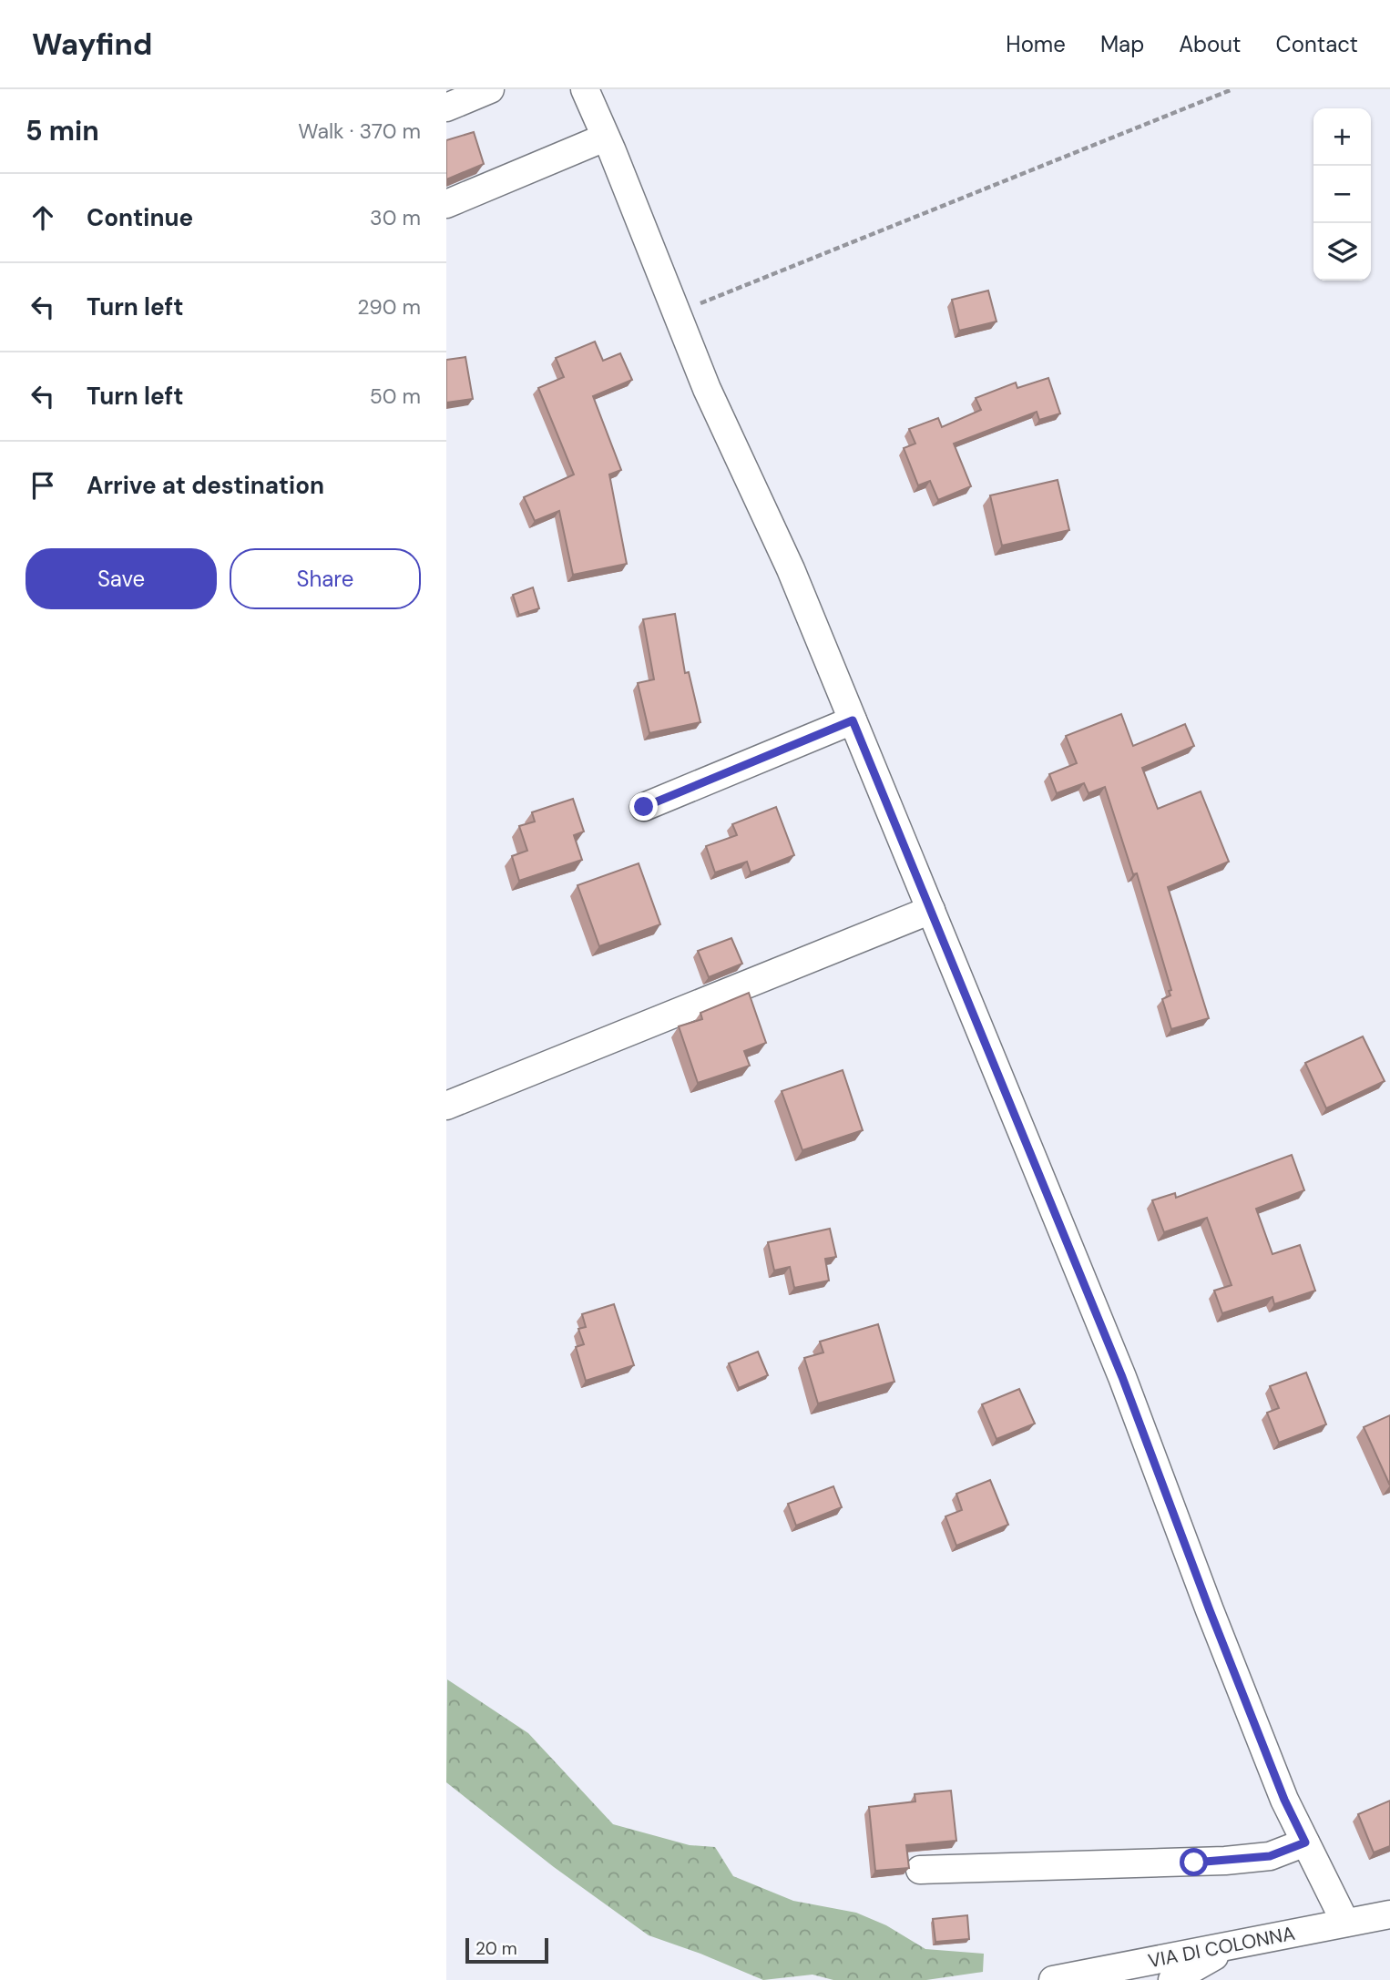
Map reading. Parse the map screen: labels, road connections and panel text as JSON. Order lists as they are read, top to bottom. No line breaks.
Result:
{"streets":{"street":["VIA DI COLONNA"]},"scale_bar":"20 m","page":{"header":"Wayfind","nav":["Home","Map","About","Contact"],"heading":["5 min","Walk · 370 m"],"map_buttons":["+","−"],"list":[["Continue","30 m"],["Turn left","290 m"],["Turn left","50 m"],"Arrive at destination"],"buttons":["Save","Share"],"scale":"20 m"}}
